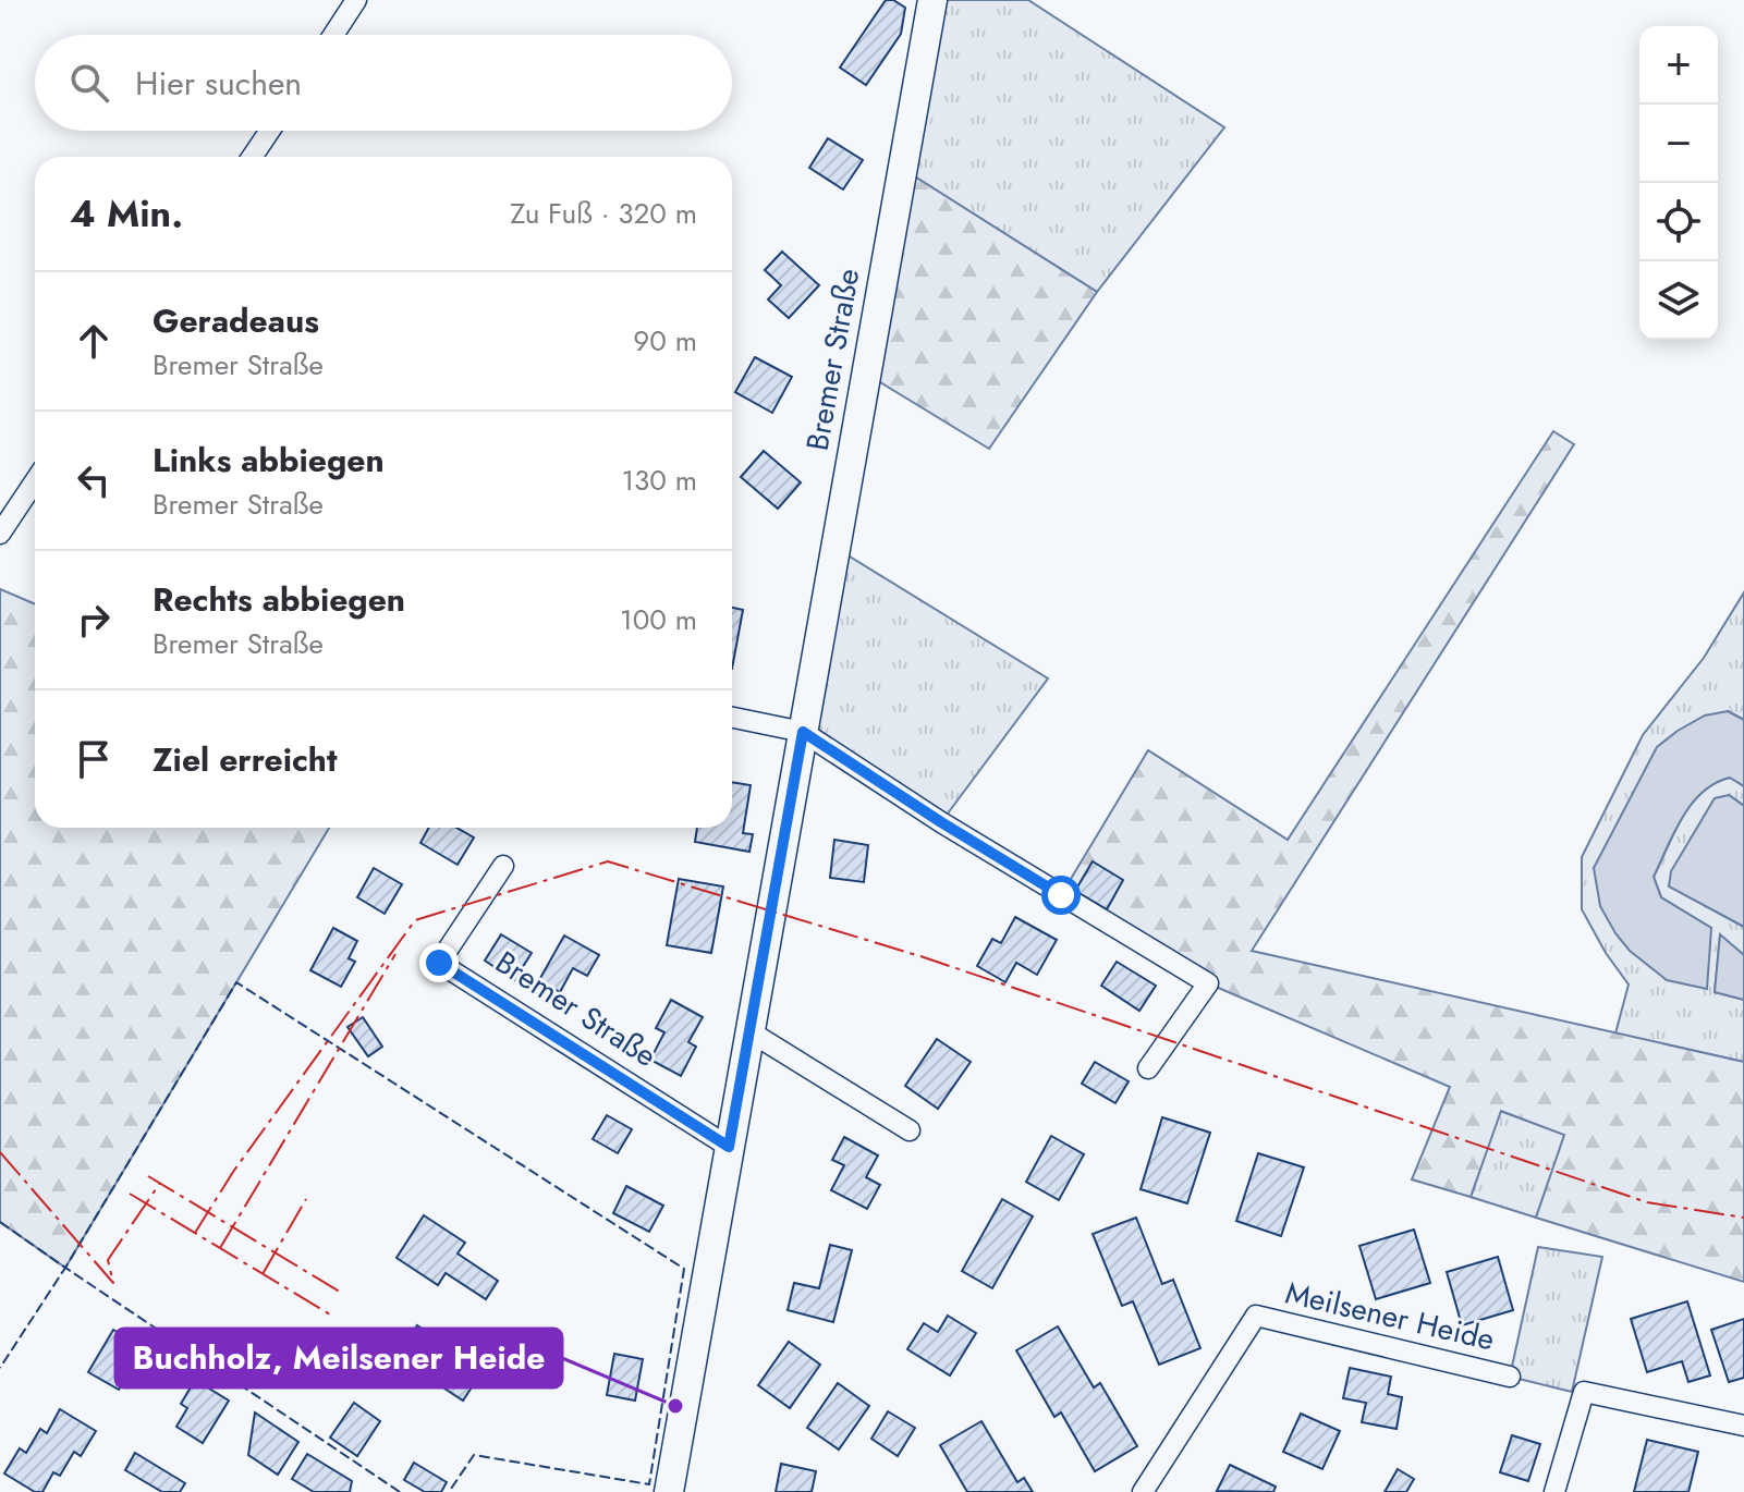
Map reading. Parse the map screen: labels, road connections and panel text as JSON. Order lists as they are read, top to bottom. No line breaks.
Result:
{"streets":{"street":["Bremer Straße","Meilsener Heide"]},"places":["Buchholz, Meilsener Heide"],"page":{"map_buttons":["+","−"],"search":"Hier suchen","heading":["4 Min.","Zu Fuß · 320 m"],"list":[["Geradeaus","Bremer Straße","90 m"],["Links abbiegen","Bremer Straße","130 m"],["Rechts abbiegen","Bremer Straße","100 m"],"Ziel erreicht"]}}
